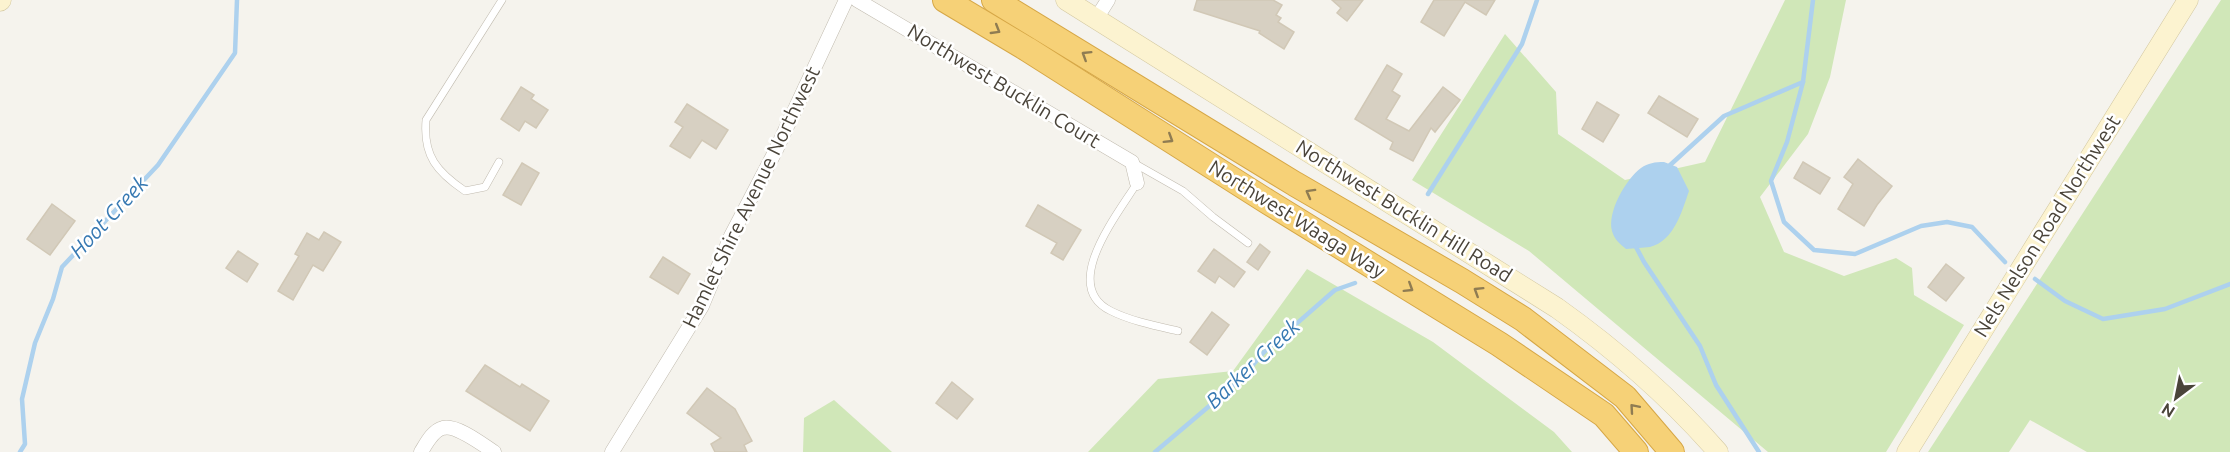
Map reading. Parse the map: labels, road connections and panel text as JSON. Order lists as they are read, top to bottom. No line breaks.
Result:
{"streets":{"highway":["Northwest Waaga Way"],"main road":["Northwest Bucklin Hill Road","Nels Nelson Road Northwest"],"street":["Northwest Bucklin Court","Hamlet Shire Avenue Northwest"]},"water":["Hoot Creek","Barker Creek"],"north":"bottom left"}
